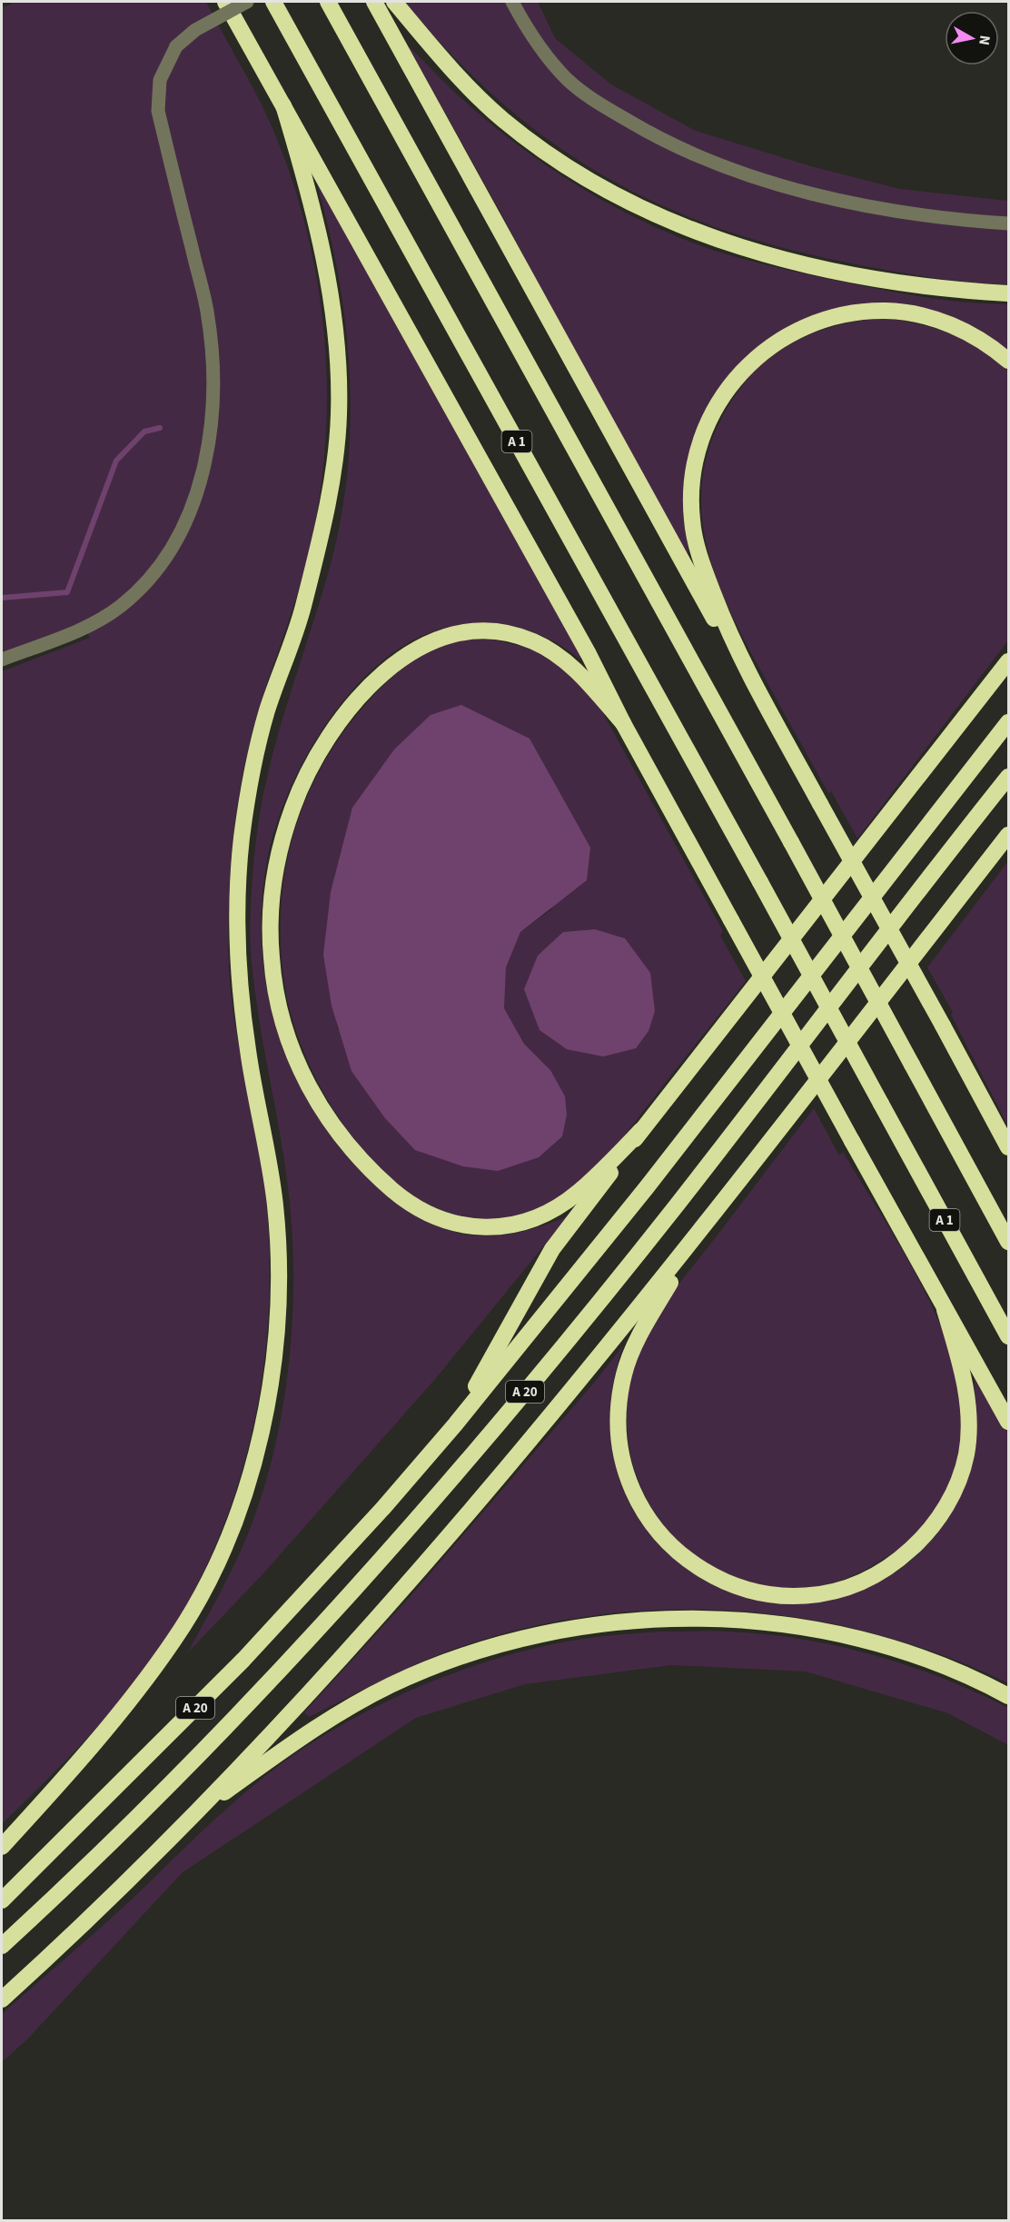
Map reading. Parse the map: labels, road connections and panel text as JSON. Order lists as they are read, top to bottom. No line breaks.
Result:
{"streets":{"highway":["A 1","A 20"]},"north":"right"}
